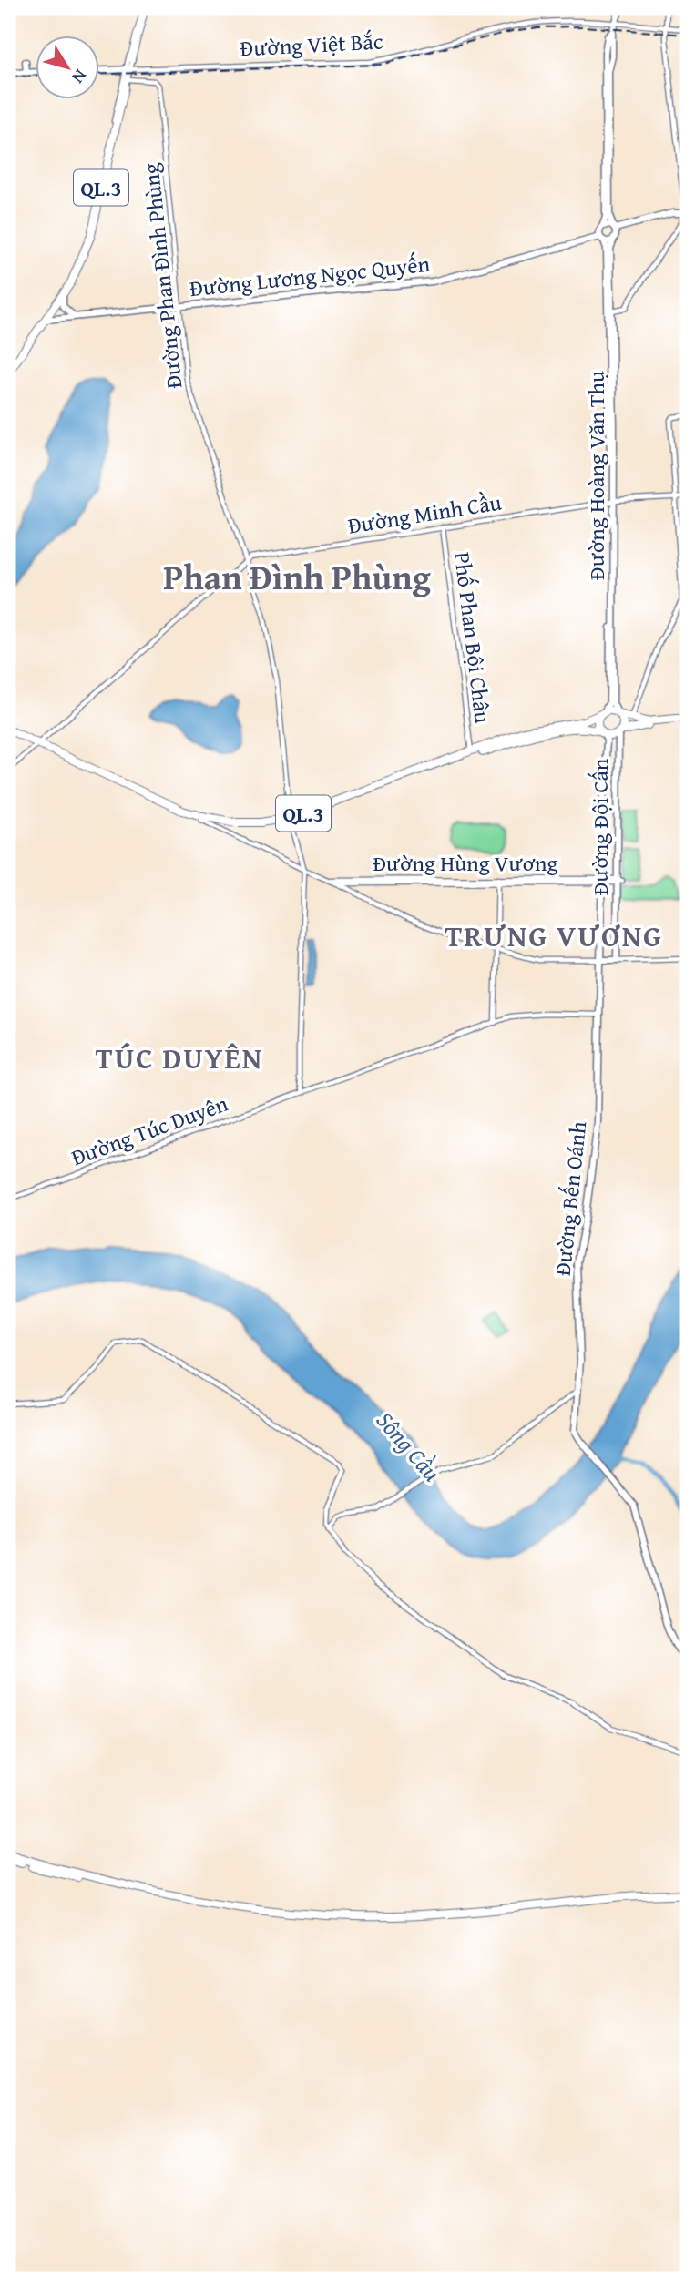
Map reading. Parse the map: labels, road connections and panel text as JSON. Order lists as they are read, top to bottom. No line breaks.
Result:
{"streets":{"highway":["QL.3"],"main road":["Đường Việt Bắc","Đường Lương Ngọc Quyến","Đường Hoàng Văn Thụ","Đường Đội Cấn","Đường Bến Oánh"],"street":["Đường Phan Đình Phùng","Đường Minh Cầu","Phố Phan Bội Châu","Đường Hùng Vương","Đường Túc Duyên"]},"crossings":[["Đường Việt Bắc","Đường Hoàng Văn Thụ"],["QL.3","Đường Phan Đình Phùng"],["QL.3","Đường Lương Ngọc Quyến"],["QL.3","Đường Hoàng Văn Thụ"],["QL.3","Phố Phan Bội Châu"],["QL.3","Đường Đội Cấn"],["Đường Phan Đình Phùng","Đường Lương Ngọc Quyến"],["Đường Phan Đình Phùng","Đường Minh Cầu"],["Đường Phan Đình Phùng","Đường Túc Duyên"],["Đường Lương Ngọc Quyến","Đường Hoàng Văn Thụ"],["Đường Hoàng Văn Thụ","Đường Minh Cầu"],["Đường Hoàng Văn Thụ","Đường Đội Cấn"],["Đường Minh Cầu","Phố Phan Bội Châu"],["Đường Đội Cấn","Đường Hùng Vương"],["Đường Đội Cấn","Đường Bến Oánh"],["Đường Túc Duyên","Đường Bến Oánh"]],"districts":["Phan Đình Phùng","TRƯNG VƯƠNG","TÚC DUYÊN"],"water":["Sông Cầu"],"north":"bottom right"}
